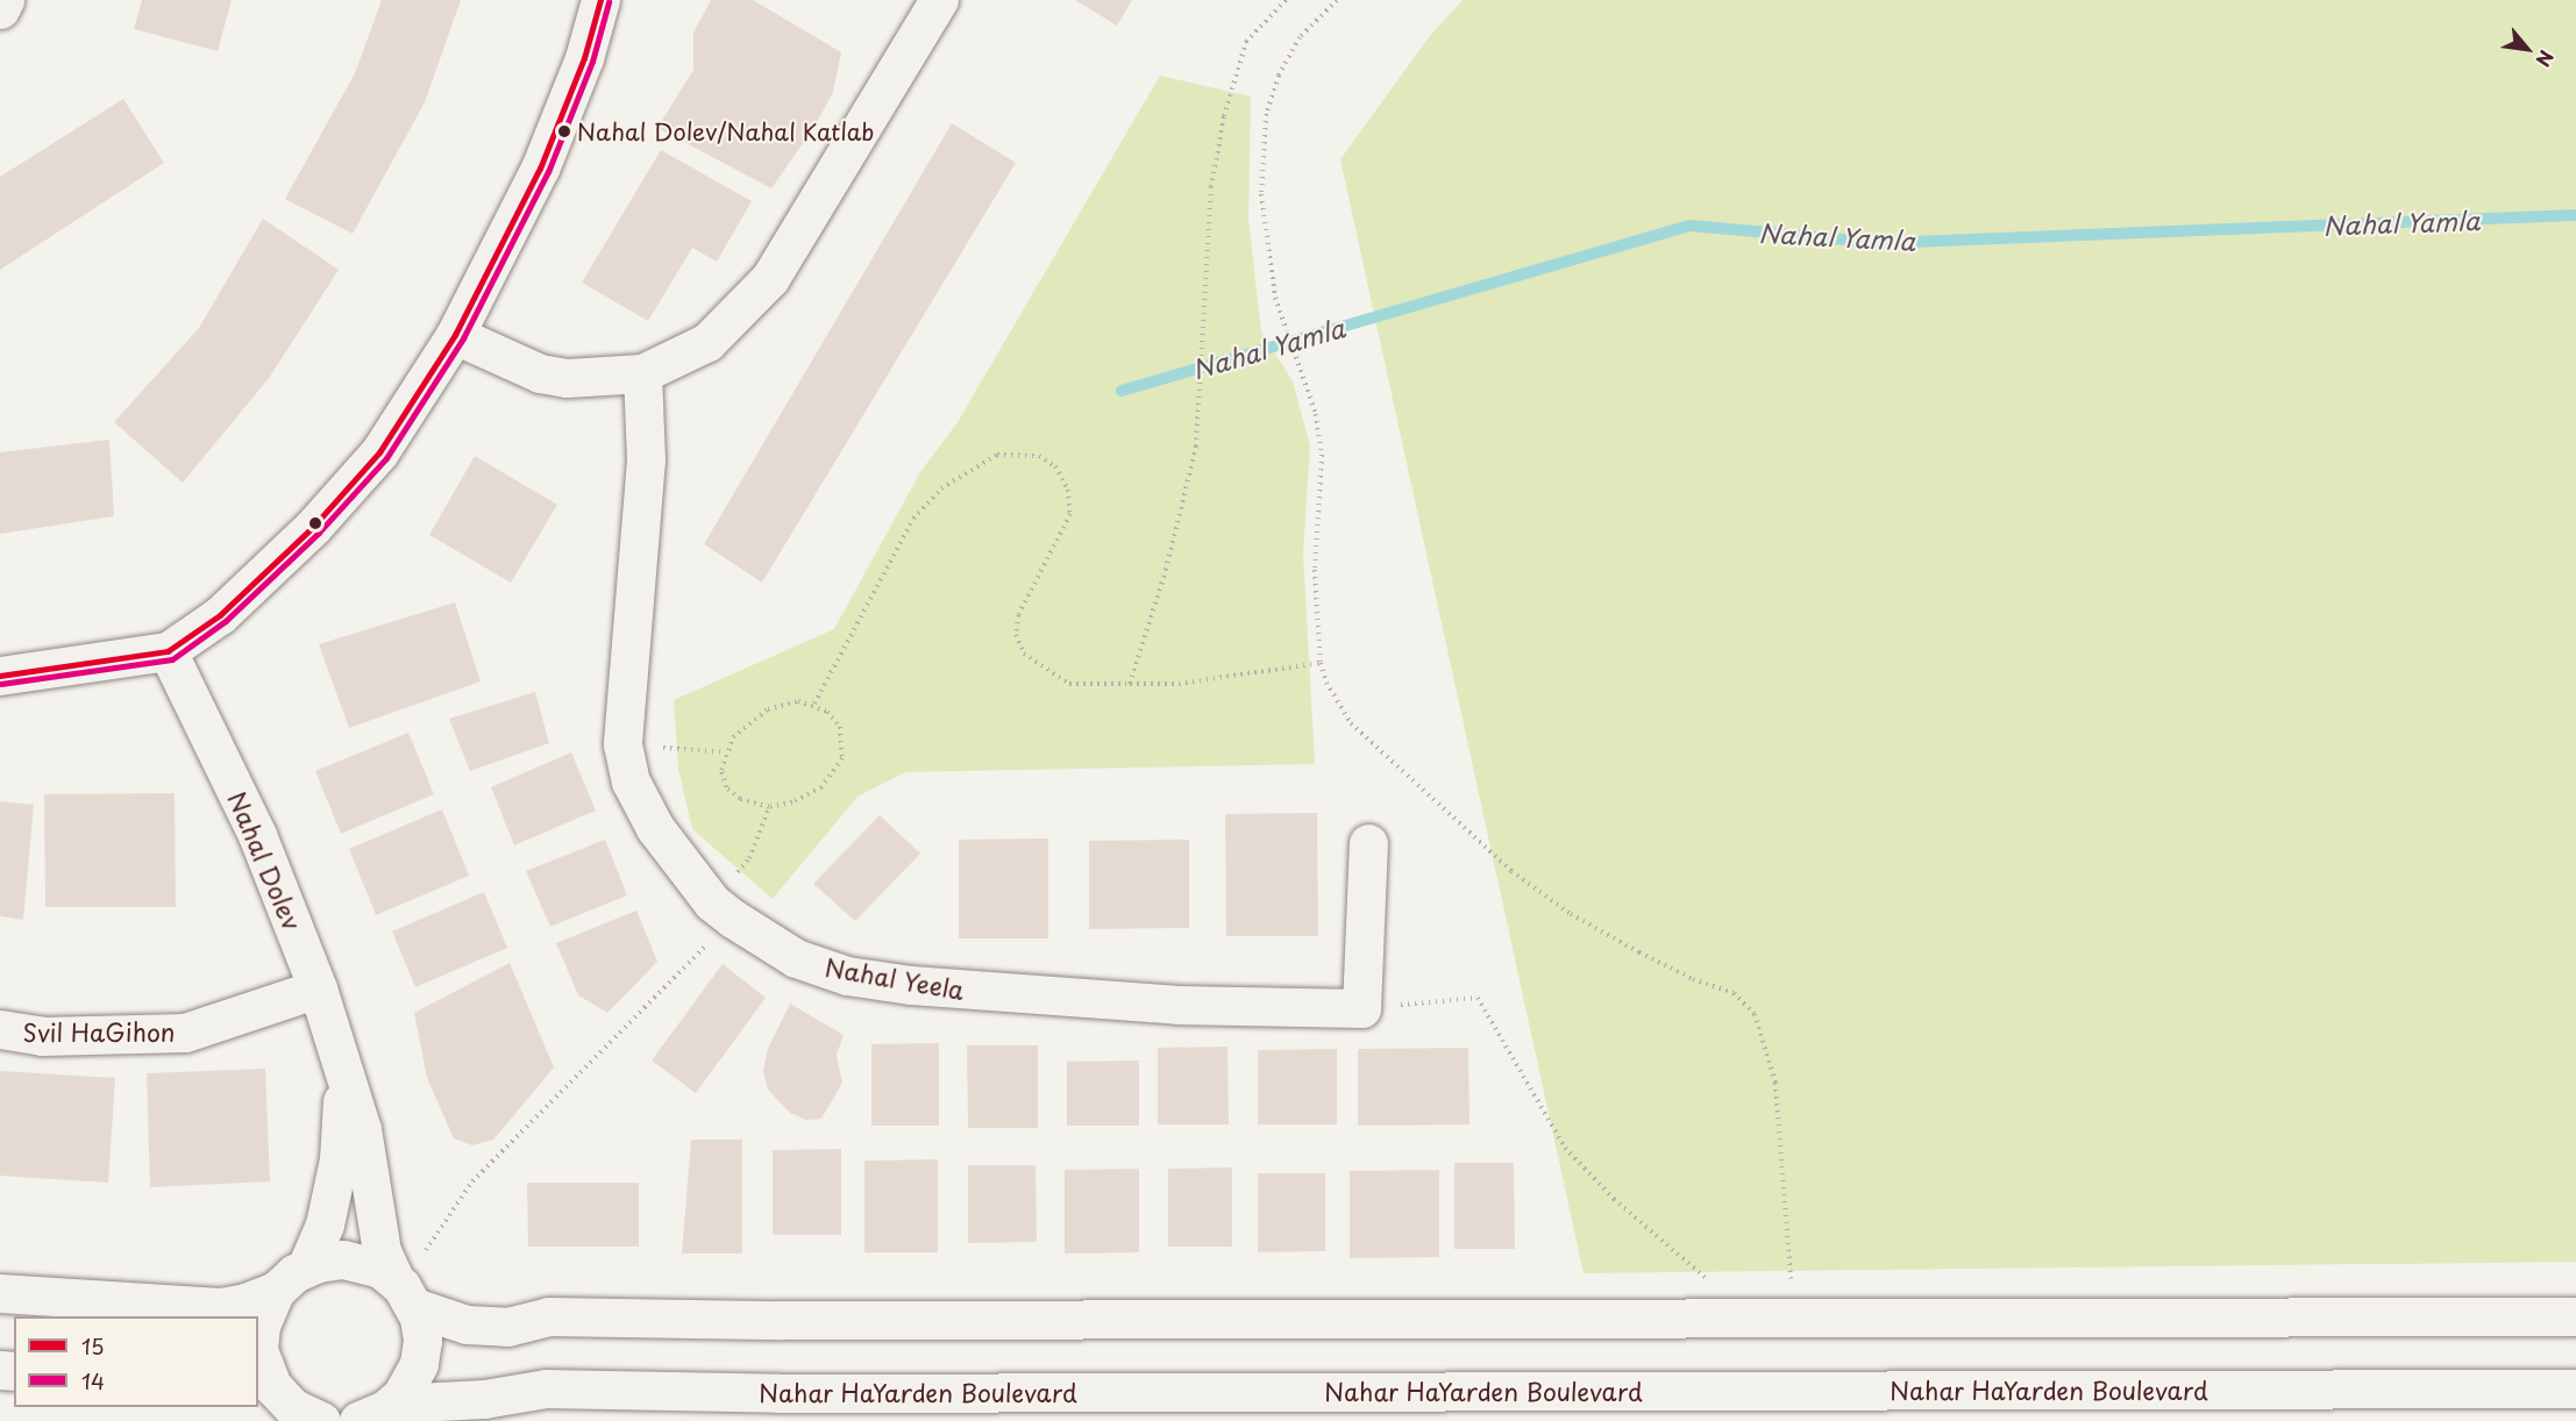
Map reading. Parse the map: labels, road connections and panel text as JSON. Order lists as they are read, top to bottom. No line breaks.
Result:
{"streets":{"main road":["Nahal Dolev","Nahal Yeela","Svil HaGihon","Nahar HaYarden Boulevard"]},"crossings":[["Nahal Dolev","Svil HaGihon"],["Nahal Dolev","Nahar HaYarden Boulevard"]],"water":["Nahal Yamla"],"places":["Nahal Dolev/Nahal Katlab"],"lines":["transit line 15","transit line 14"],"legend":["15","14"],"north":"bottom right"}
